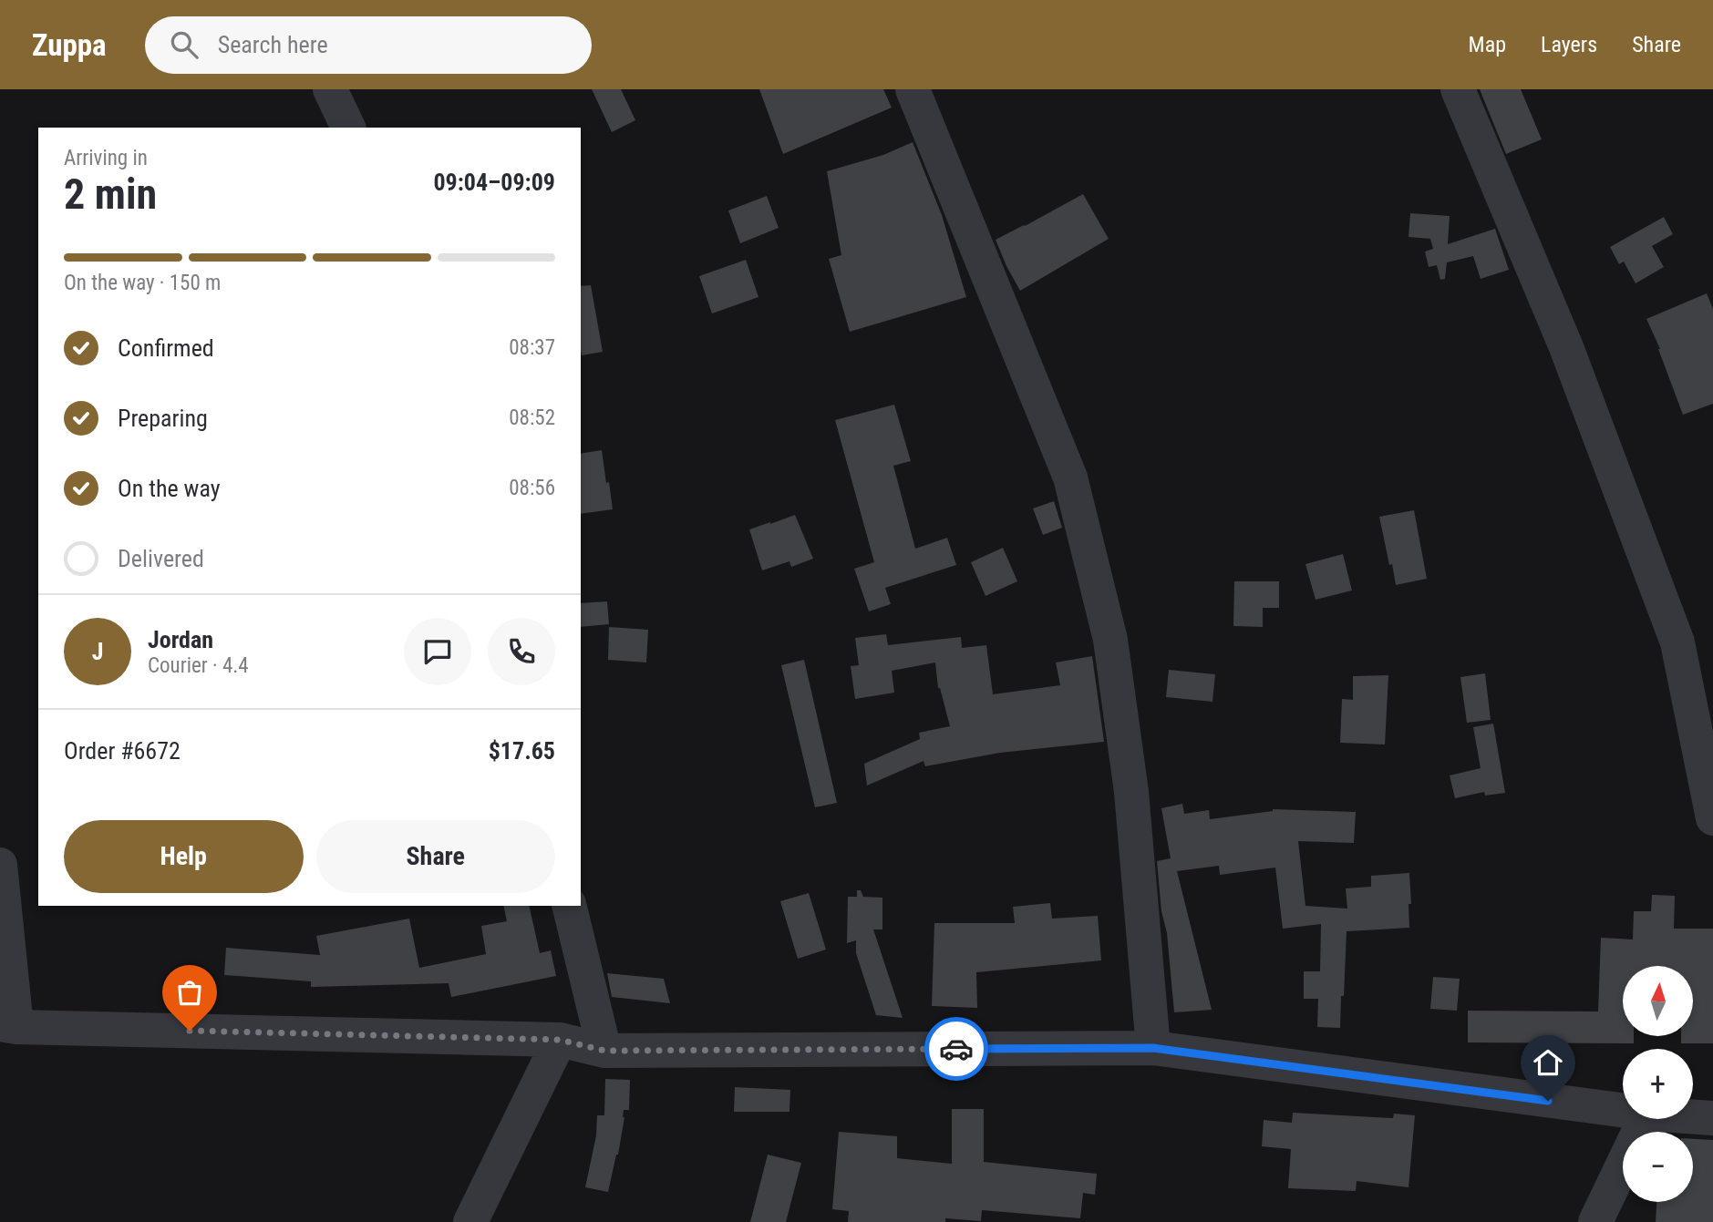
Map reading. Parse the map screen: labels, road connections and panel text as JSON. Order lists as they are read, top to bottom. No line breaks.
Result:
{"north":"top","page":{"header":"Zuppa","search":"Search here","nav":["Map","Layers","Share"],"heading":["2 min","Arriving in","09:04–09:09"],"panel":["Jordan","Courier · 4.4","Order #6672","$17.65"],"bar":"On the way · 150 m","list":[["Confirmed","08:37"],["Preparing","08:52"],["On the way","08:56"],"Delivered"],"round":"J","buttons":["Help","Share"],"map_buttons":["+","−"]}}
